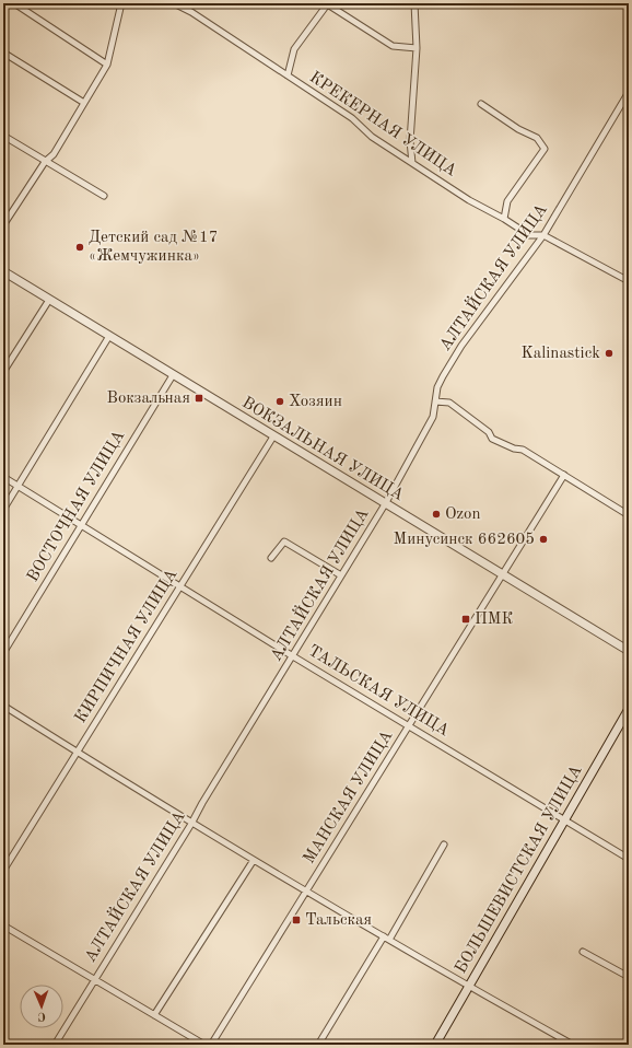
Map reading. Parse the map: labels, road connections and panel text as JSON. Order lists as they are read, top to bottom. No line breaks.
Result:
{"streets":{"street":["КРЕКЕРНАЯ УЛИЦА","АЛТАЙСКАЯ УЛИЦА","ВОКЗАЛЬНАЯ УЛИЦА","ВОСТОЧНАЯ УЛИЦА","КИРПИЧНАЯ УЛИЦА","ТАЛЬСКАЯ УЛИЦА","МАНСКАЯ УЛИЦА","БОЛЬШЕВИСТСКАЯ УЛИЦА"]},"crossings":[["КРЕКЕРНАЯ УЛИЦА","АЛТАЙСКАЯ УЛИЦА"],["АЛТАЙСКАЯ УЛИЦА","ВОКЗАЛЬНАЯ УЛИЦА"],["АЛТАЙСКАЯ УЛИЦА","ТАЛЬСКАЯ УЛИЦА"],["ВОКЗАЛЬНАЯ УЛИЦА","ВОСТОЧНАЯ УЛИЦА"],["ВОКЗАЛЬНАЯ УЛИЦА","КИРПИЧНАЯ УЛИЦА"],["ВОКЗАЛЬНАЯ УЛИЦА","МАНСКАЯ УЛИЦА"],["ВОСТОЧНАЯ УЛИЦА","ТАЛЬСКАЯ УЛИЦА"],["КИРПИЧНАЯ УЛИЦА","ТАЛЬСКАЯ УЛИЦА"],["ТАЛЬСКАЯ УЛИЦА","МАНСКАЯ УЛИЦА"],["ТАЛЬСКАЯ УЛИЦА","БОЛЬШЕВИСТСКАЯ УЛИЦА"]],"places":{"other":["Детский сад №17 «Жемчужинка»","Kalinastick","Хозяин","Ozon","Минусинск 662605"],"transit":["Вокзальная","ПМК","Тальская"]},"north":"bottom"}
